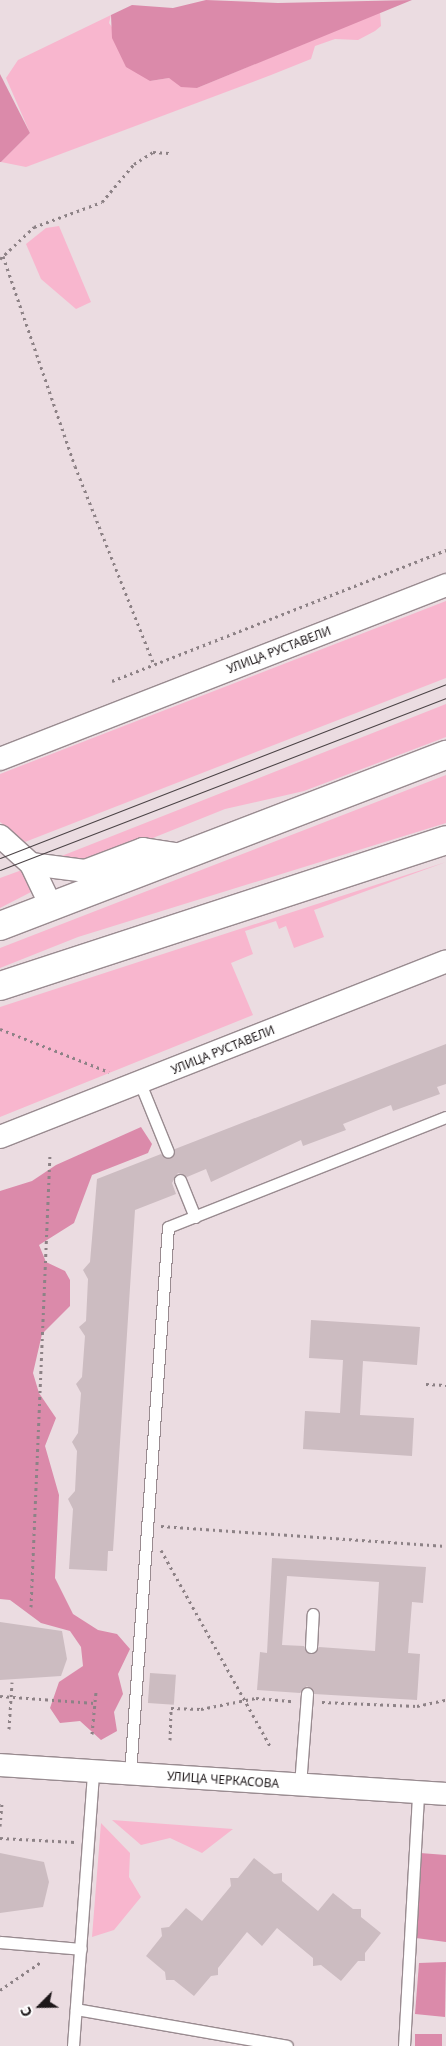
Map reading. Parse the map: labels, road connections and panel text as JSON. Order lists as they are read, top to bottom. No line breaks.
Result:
{"streets":{"street":["УЛИЦА РУСТАВЕЛИ","УЛИЦА ЧЕРКАСОВА"]},"north":"bottom left"}
